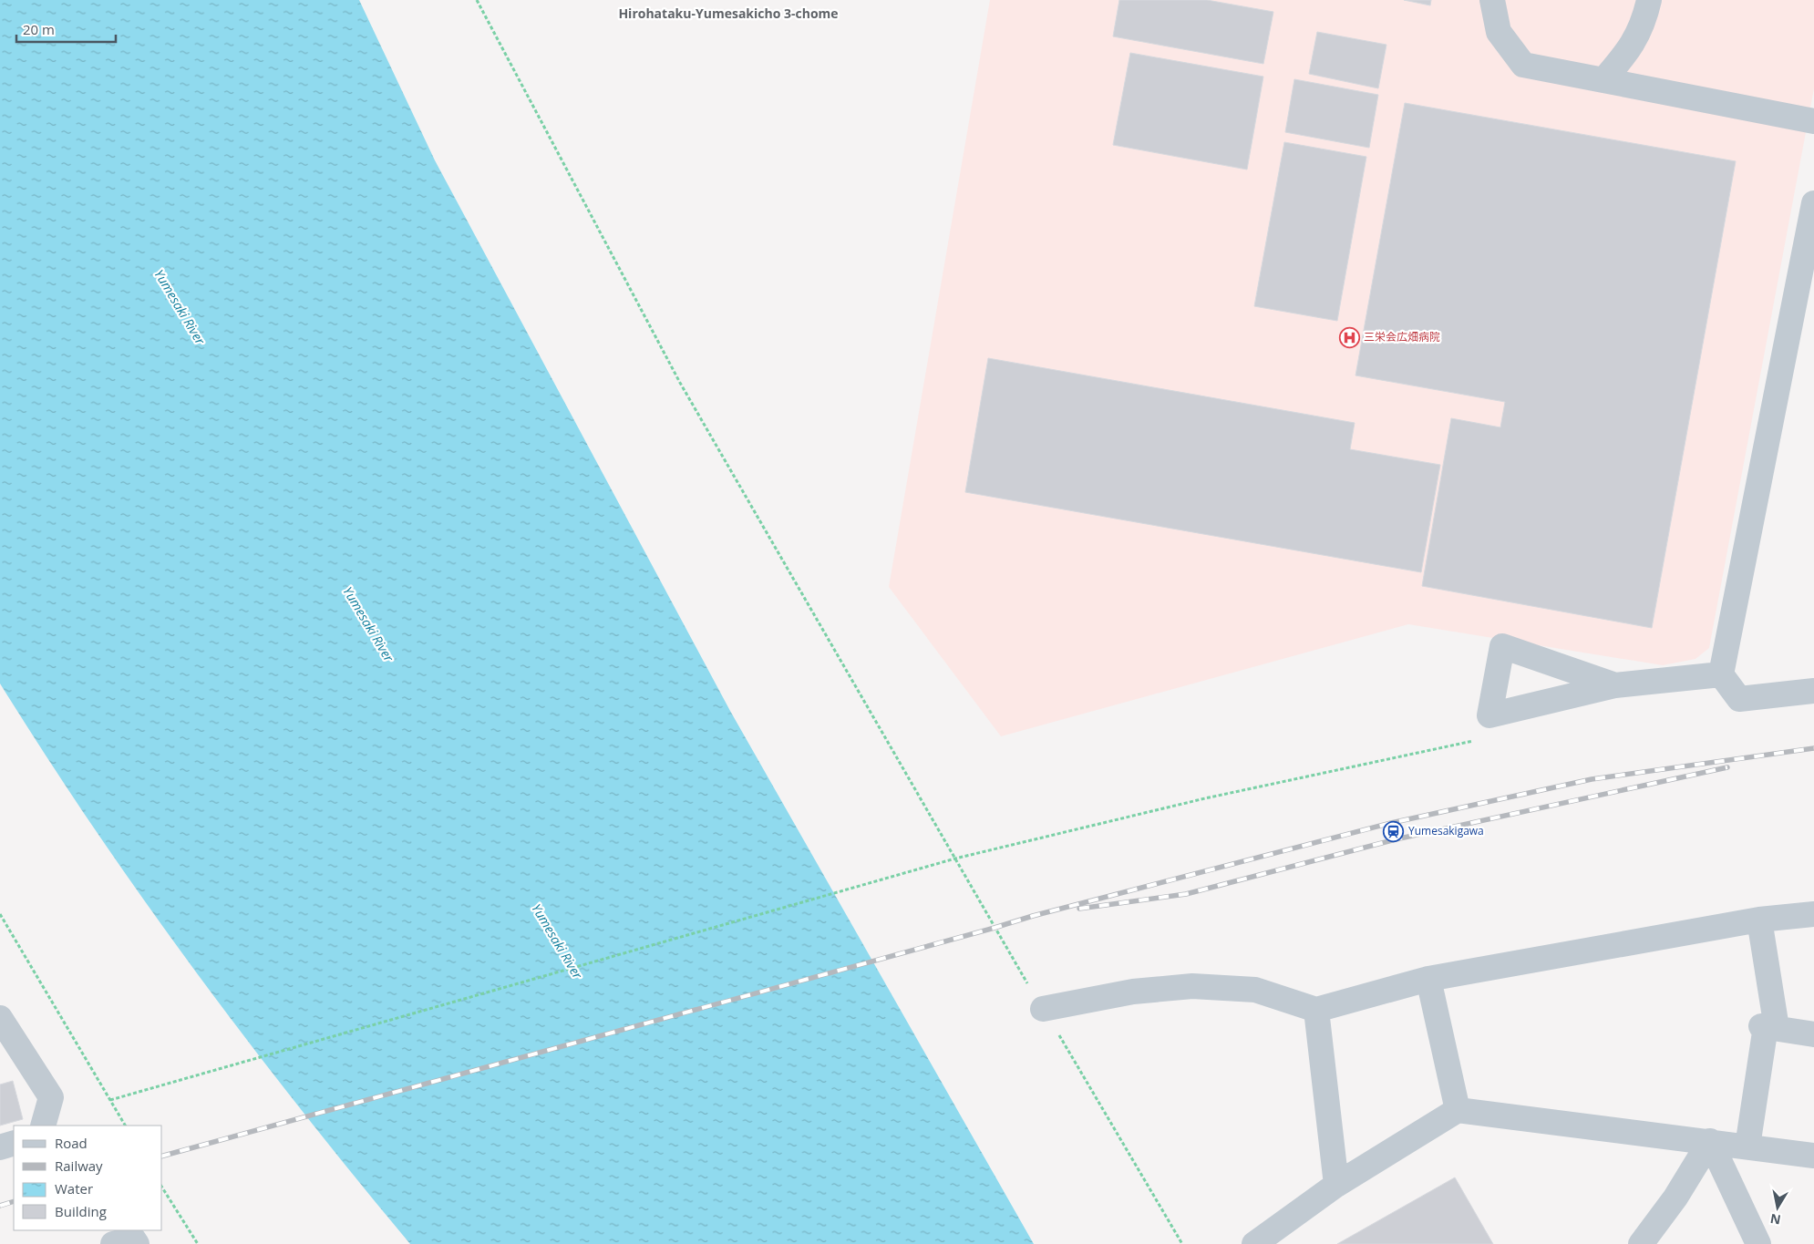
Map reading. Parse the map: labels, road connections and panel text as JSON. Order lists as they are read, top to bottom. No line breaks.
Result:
{"districts":["Hirohataku-Yumesakicho 3-chome"],"water":["Yumesaki River"],"places":{"hospital":["三栄会広畑病院"],"station":["Yumesakigawa"]},"legend":["Road","Railway","Water","Building"],"scale_bar":"20 m","north":"bottom"}
